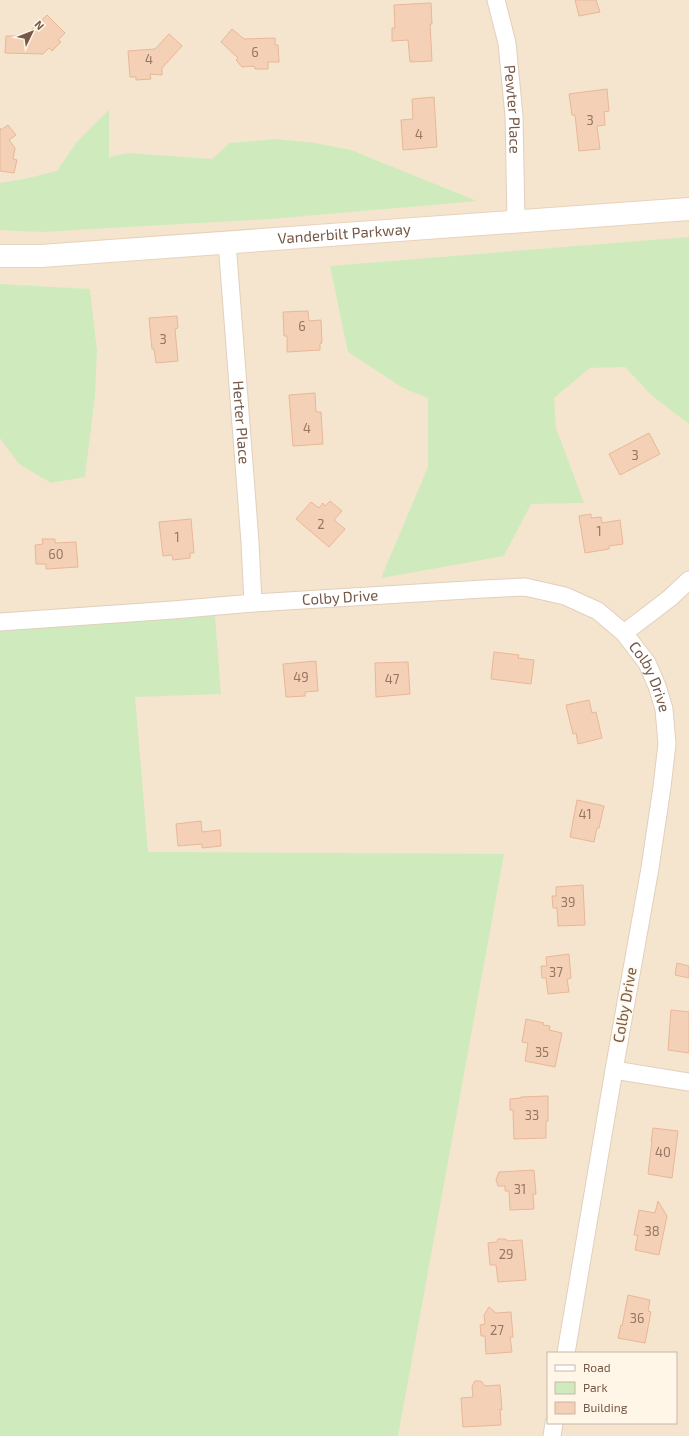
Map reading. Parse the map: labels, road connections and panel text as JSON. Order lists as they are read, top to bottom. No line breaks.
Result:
{"streets":{"main road":["Vanderbilt Parkway"],"street":["Pewter Place","Herter Place","Colby Drive"]},"crossings":[["Pewter Place","Vanderbilt Parkway"],["Vanderbilt Parkway","Herter Place"],["Herter Place","Colby Drive"]],"house_numbers":["6","4","3","4","6","3","4","3","2","1","1","60","49","47","41","39","37","35","33","40","31","38","29","36","27"],"legend":["Road","Park","Building"],"north":"top right"}
